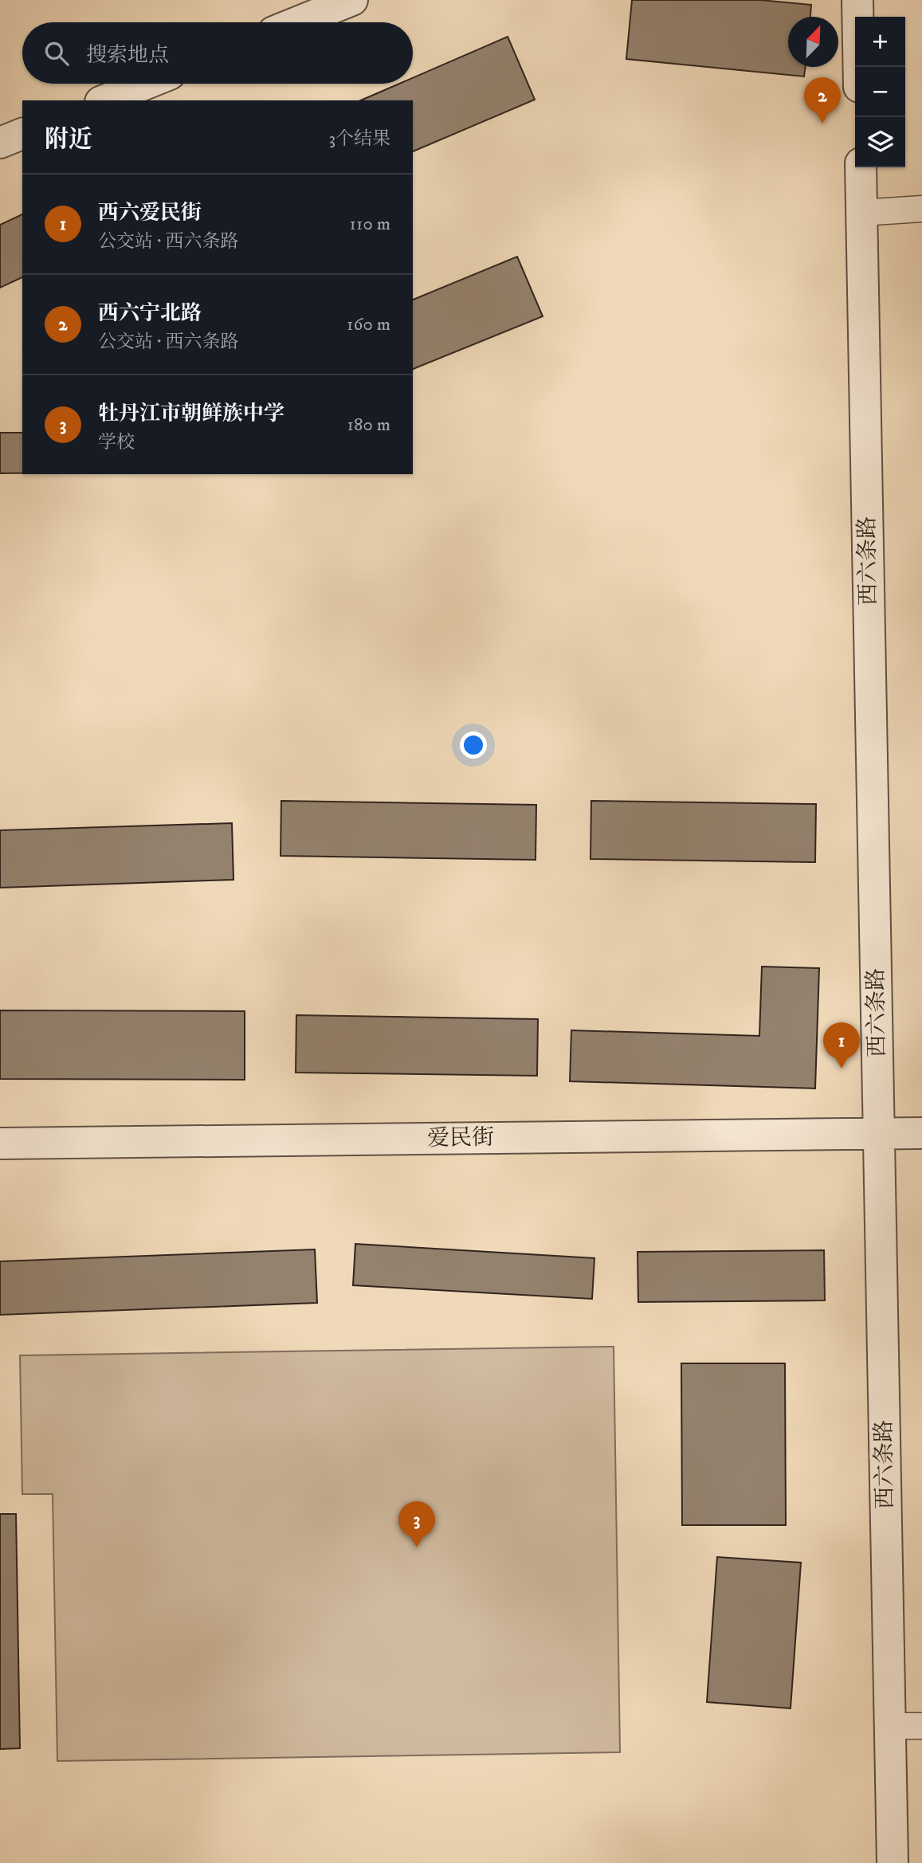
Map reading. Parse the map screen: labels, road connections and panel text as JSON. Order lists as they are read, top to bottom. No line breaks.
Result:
{"streets":{"street":["西六条路","爱民街"]},"crossings":[["西六条路","爱民街"]],"north":"top right","page":{"map_buttons":["+","−"],"search":"搜索地点","pins":["2","1","3"],"heading":["附近","3个结果"],"list":[{"mark":"1","name":"西六爱民街","note":"公交站 · 西六条路","value":"110 m"},{"mark":"2","name":"西六宁北路","note":"公交站 · 西六条路","value":"160 m"},{"mark":"3","name":"牡丹江市朝鲜族中学","note":"学校","value":"180 m"}]}}
